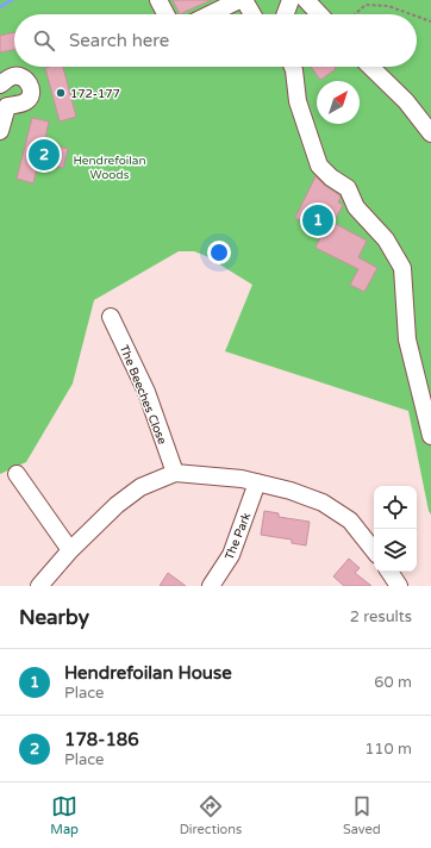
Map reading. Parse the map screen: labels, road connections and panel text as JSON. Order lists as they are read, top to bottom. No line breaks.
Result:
{"streets":{"street":["The Beeches Close","The Park"]},"parks":["Hendrefoilan Woods"],"places":["172-177"],"north":"top right","page":{"search":"Search here","pins":["2","1"],"heading":["Nearby","2 results"],"list":[{"mark":"1","name":"Hendrefoilan House","note":"Place","value":"60 m"},{"mark":"2","name":"178-186","note":"Place","value":"110 m"}],"nav":["Map","Directions","Saved"]}}
